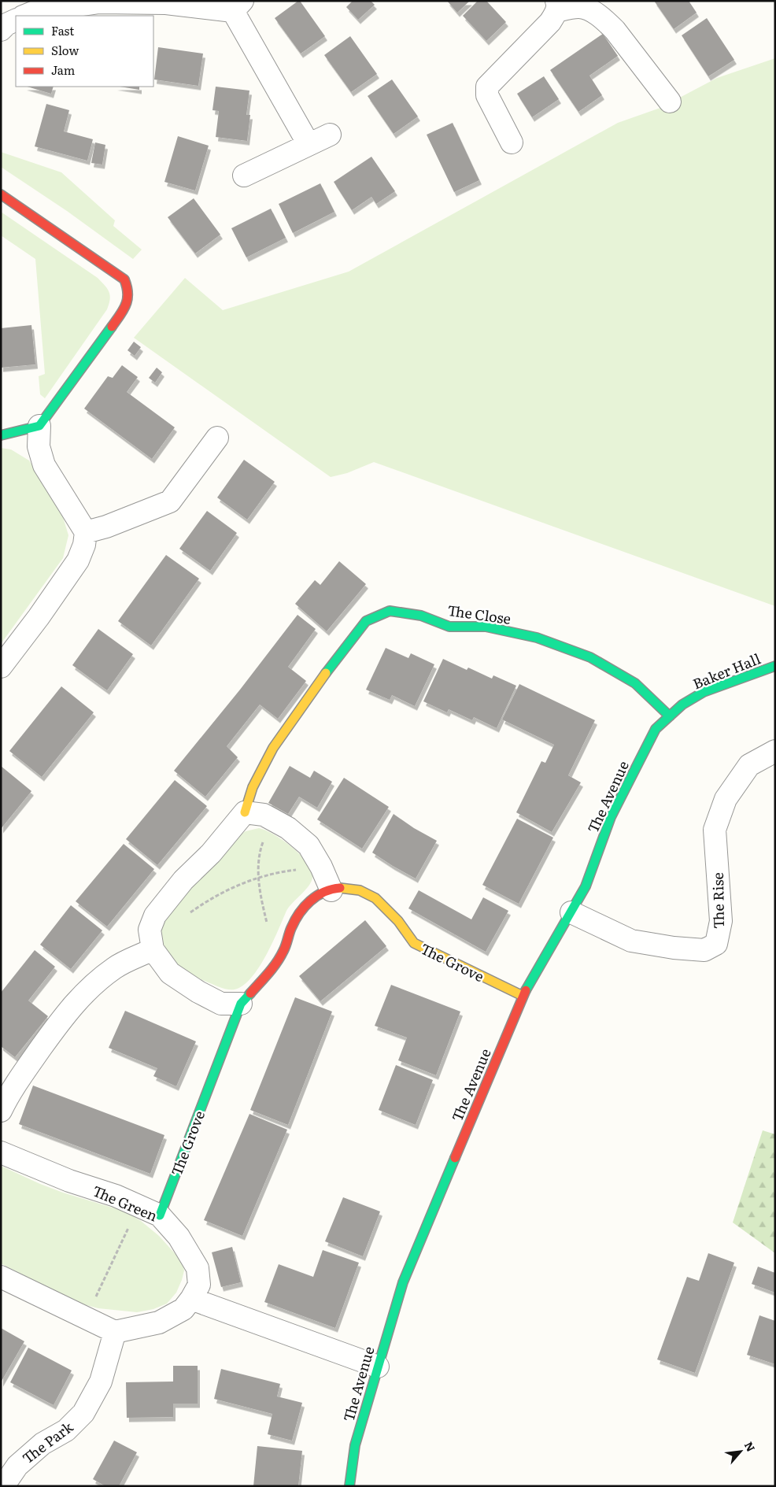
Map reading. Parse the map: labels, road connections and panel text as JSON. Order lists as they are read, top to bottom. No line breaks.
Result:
{"streets":{"street":["The Close","Baker Hall","The Avenue","The Rise","The Grove","The Green","The Park"]},"crossings":[["The Close","Baker Hall"],["The Close","The Avenue"],["Baker Hall","The Avenue"],["The Avenue","The Rise"],["The Avenue","The Grove"],["The Grove","The Green"],["The Green","The Park"]],"legend":["Fast","Slow","Jam"],"north":"top right"}
